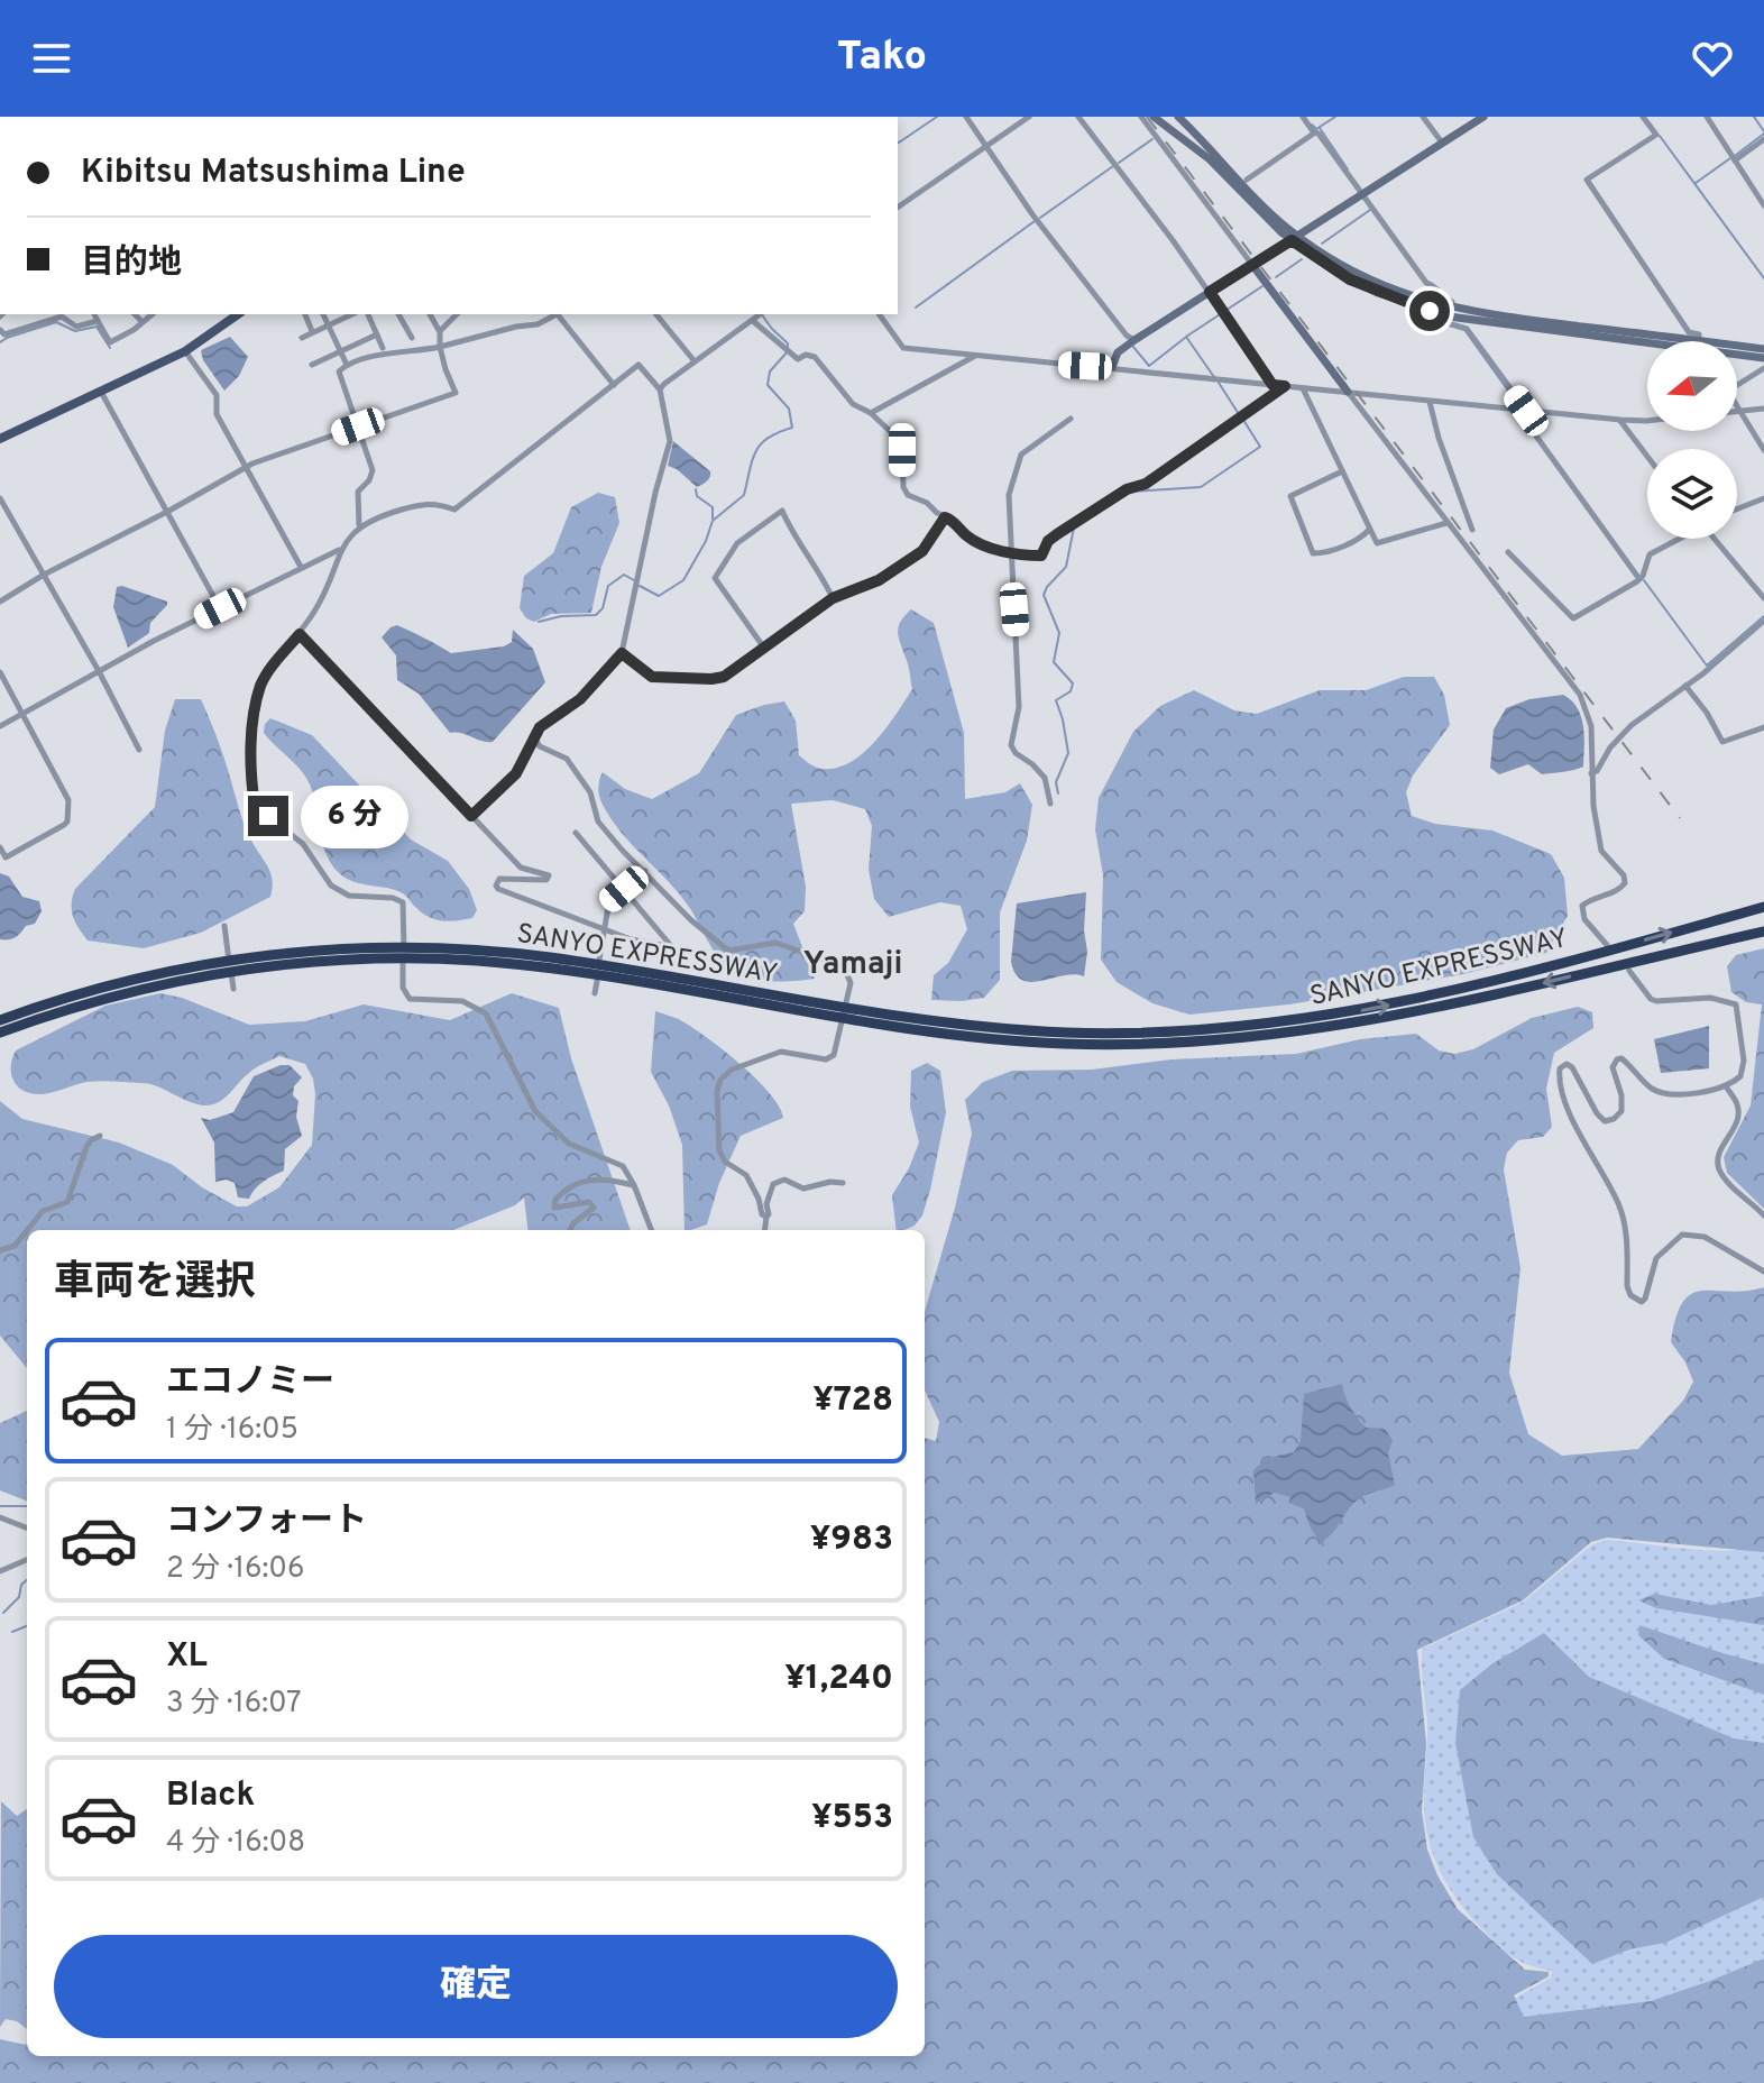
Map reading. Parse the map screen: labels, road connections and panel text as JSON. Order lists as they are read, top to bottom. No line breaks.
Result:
{"streets":{"highway":["SANYO EXPRESSWAY"]},"districts":["Yamaji"],"north":"left","page":{"header":"Tako","banner":["Kibitsu Matsushima Line","目的地"],"bubble":"6 分","heading":"車両を選択","list":[{"name":"エコノミー","note":"1 分 · 16:05","value":"¥728"},{"name":"コンフォート","note":"2 分 · 16:06","value":"¥983"},{"name":"XL","note":"3 分 · 16:07","value":"¥1,240"},{"name":"Black","note":"4 分 · 16:08","value":"¥553"}],"buttons":"確定"}}
